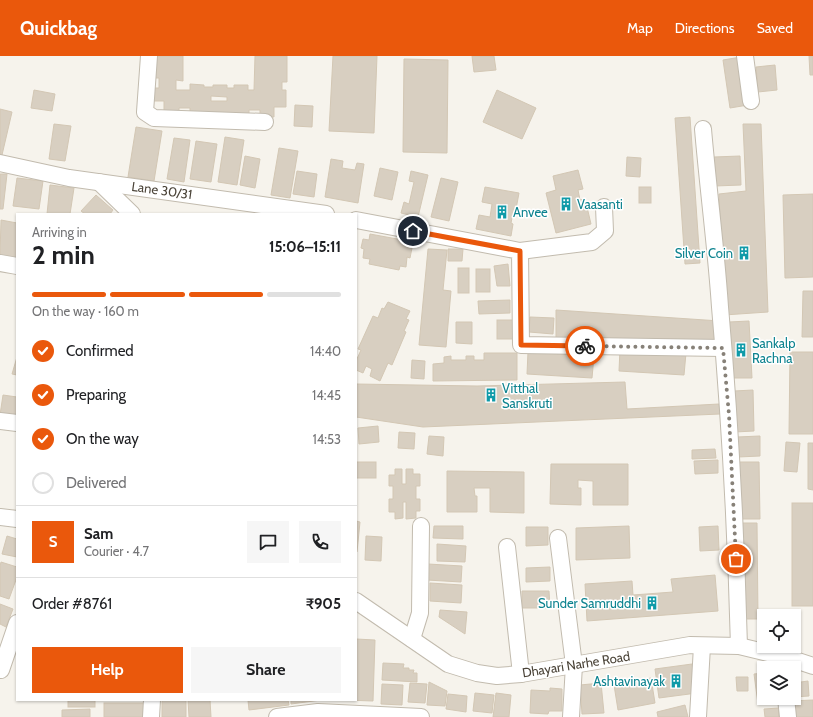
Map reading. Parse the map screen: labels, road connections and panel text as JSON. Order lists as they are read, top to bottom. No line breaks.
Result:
{"streets":{"street":["Lane 30/31","Dhayari Narhe Road"]},"places":{"building":["Vaasanti","Anvee","Silver Coin","Sankalp Rachna","Vitthal Sanskruti","Sunder Samruddhi","Ashtavinayak"]},"page":{"header":"Quickbag","nav":["Map","Directions","Saved"],"heading":["2 min","Arriving in","15:06–15:11"],"panel":["Sam","Courier · 4.7","Order #8761","₹905"],"bar":"On the way · 160 m","list":[["Confirmed","14:40"],["Preparing","14:45"],["On the way","14:53"],"Delivered"],"round":"S","buttons":["Help","Share"]}}
